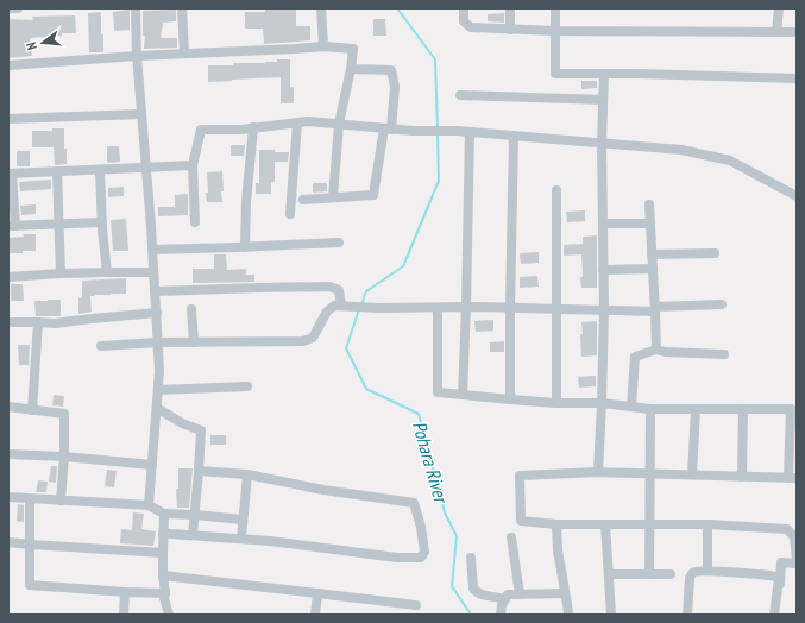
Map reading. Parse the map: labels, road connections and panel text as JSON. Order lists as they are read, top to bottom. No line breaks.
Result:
{"water":["Pohara River"],"north":"left"}
